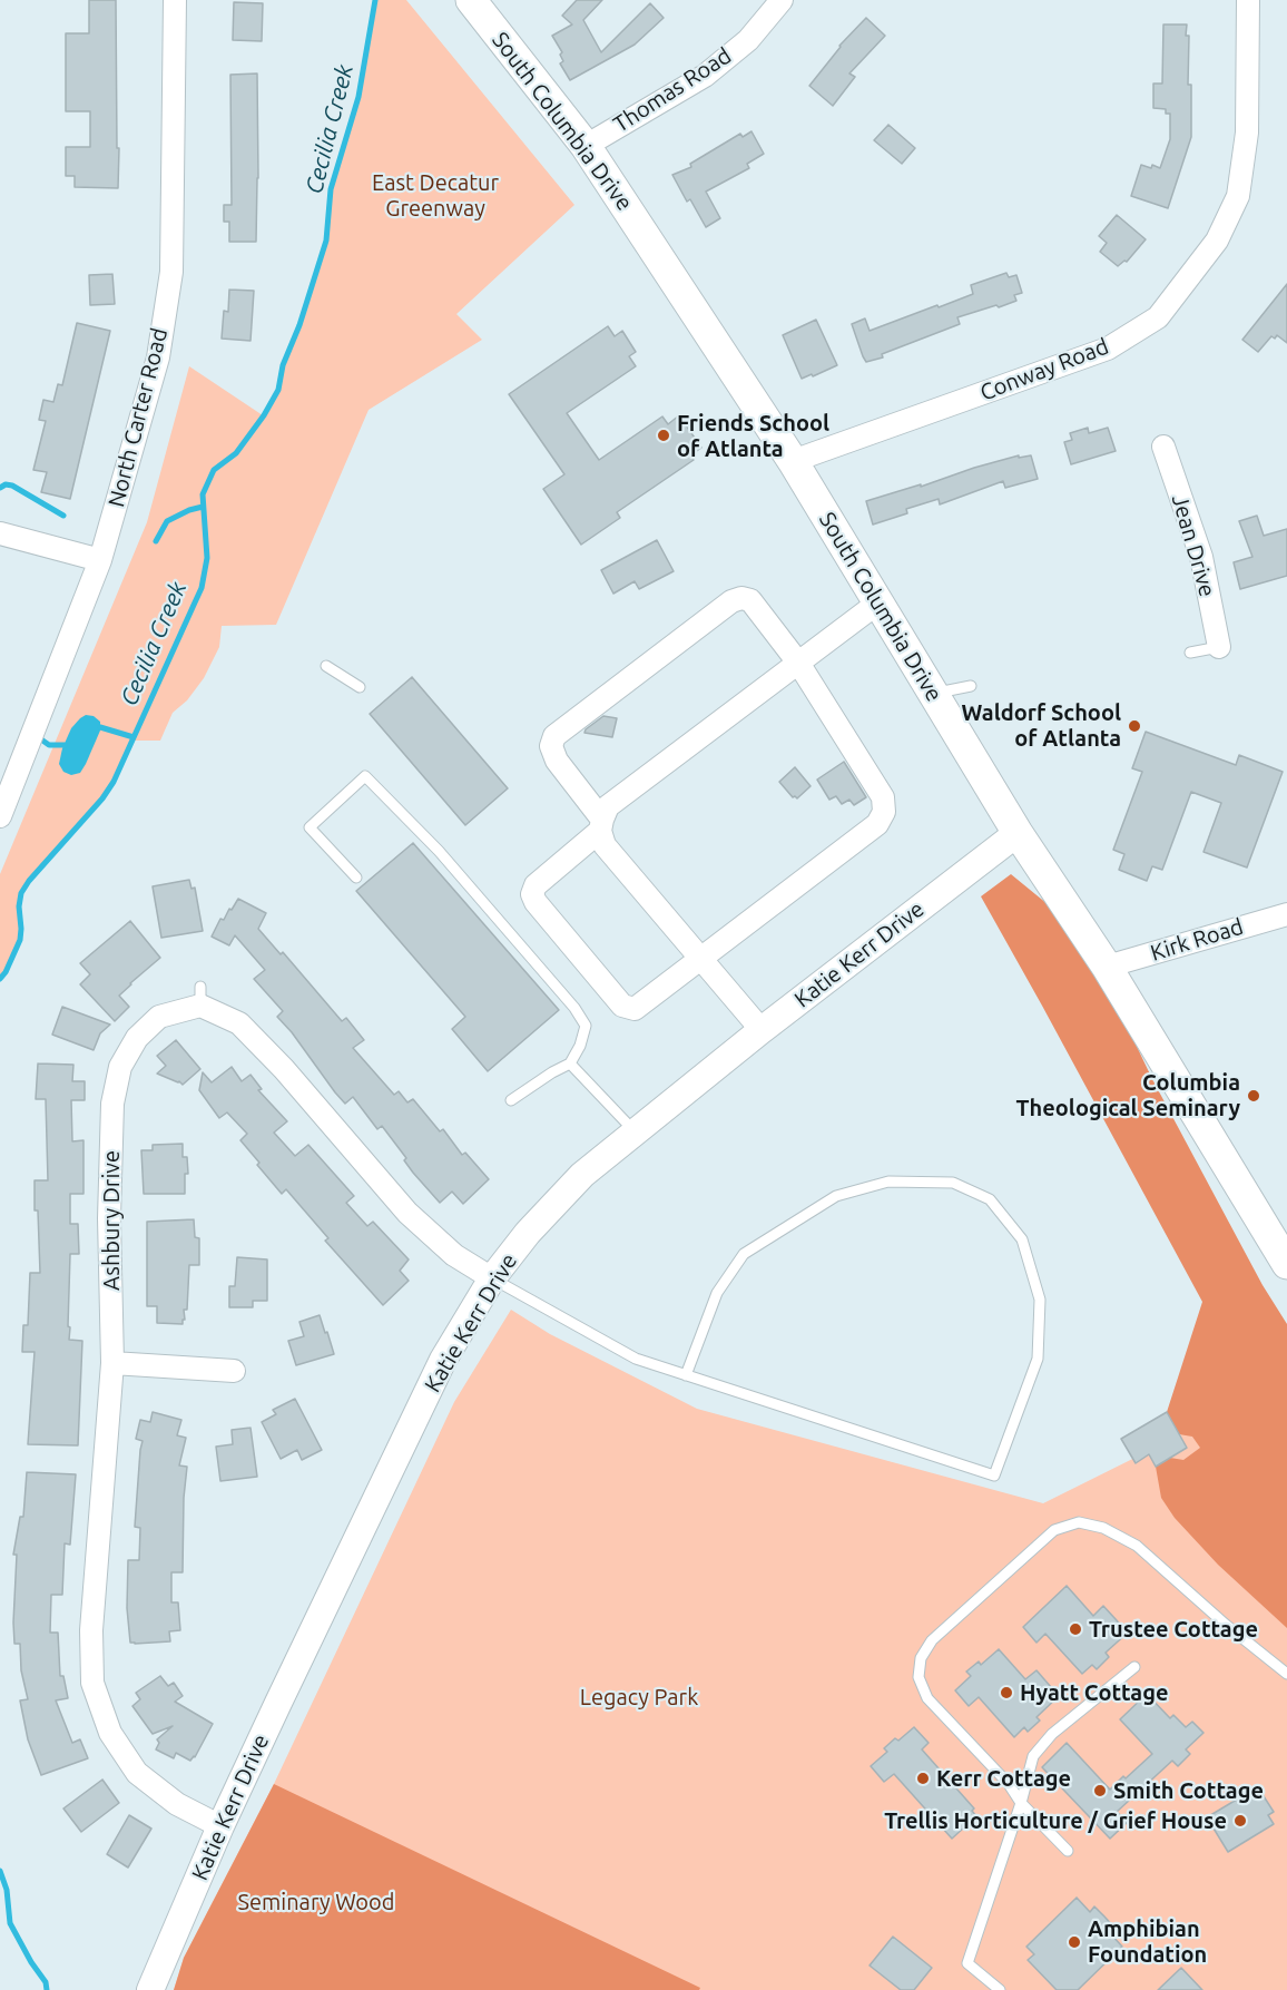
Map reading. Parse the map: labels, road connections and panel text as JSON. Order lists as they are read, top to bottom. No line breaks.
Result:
{"streets":{"main road":["South Columbia Drive"],"street":["Thomas Road","Conway Road","North Carter Road","Jean Drive","Kirk Road","Katie Kerr Drive","Ashbury Drive"]},"crossings":[["Thomas Road","South Columbia Drive"],["South Columbia Drive","Conway Road"],["South Columbia Drive","Kirk Road"],["South Columbia Drive","Katie Kerr Drive"],["Katie Kerr Drive","Ashbury Drive"]],"water":["Cecilia Creek"],"parks":["East Decatur Greenway","Legacy Park","Seminary Wood"],"places":["Friends School of Atlanta","Waldorf School of Atlanta","Columbia Theological Seminary","Trustee Cottage","Hyatt Cottage","Kerr Cottage","Smith Cottage","Trellis Horticulture / Grief House","Amphibian Foundation"]}
